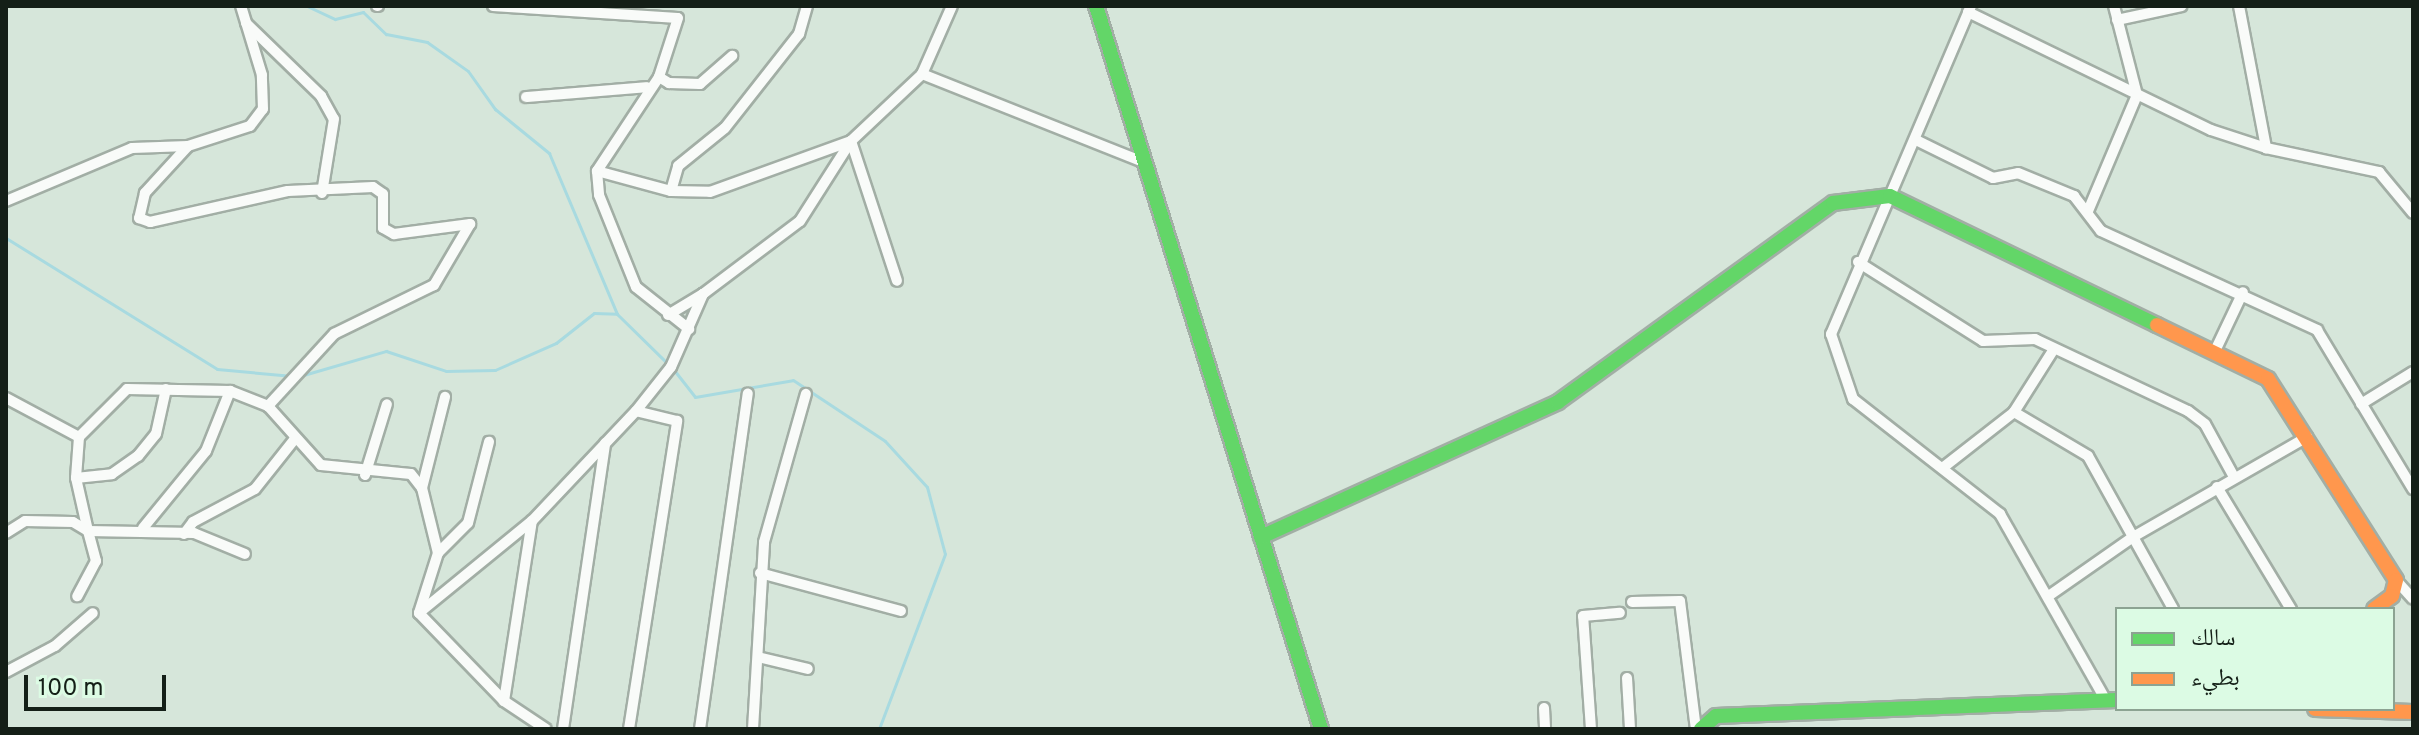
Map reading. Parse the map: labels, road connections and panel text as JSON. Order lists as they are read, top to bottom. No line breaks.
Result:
{"legend":["سالك","بطيء"],"scale_bar":"100 m"}
